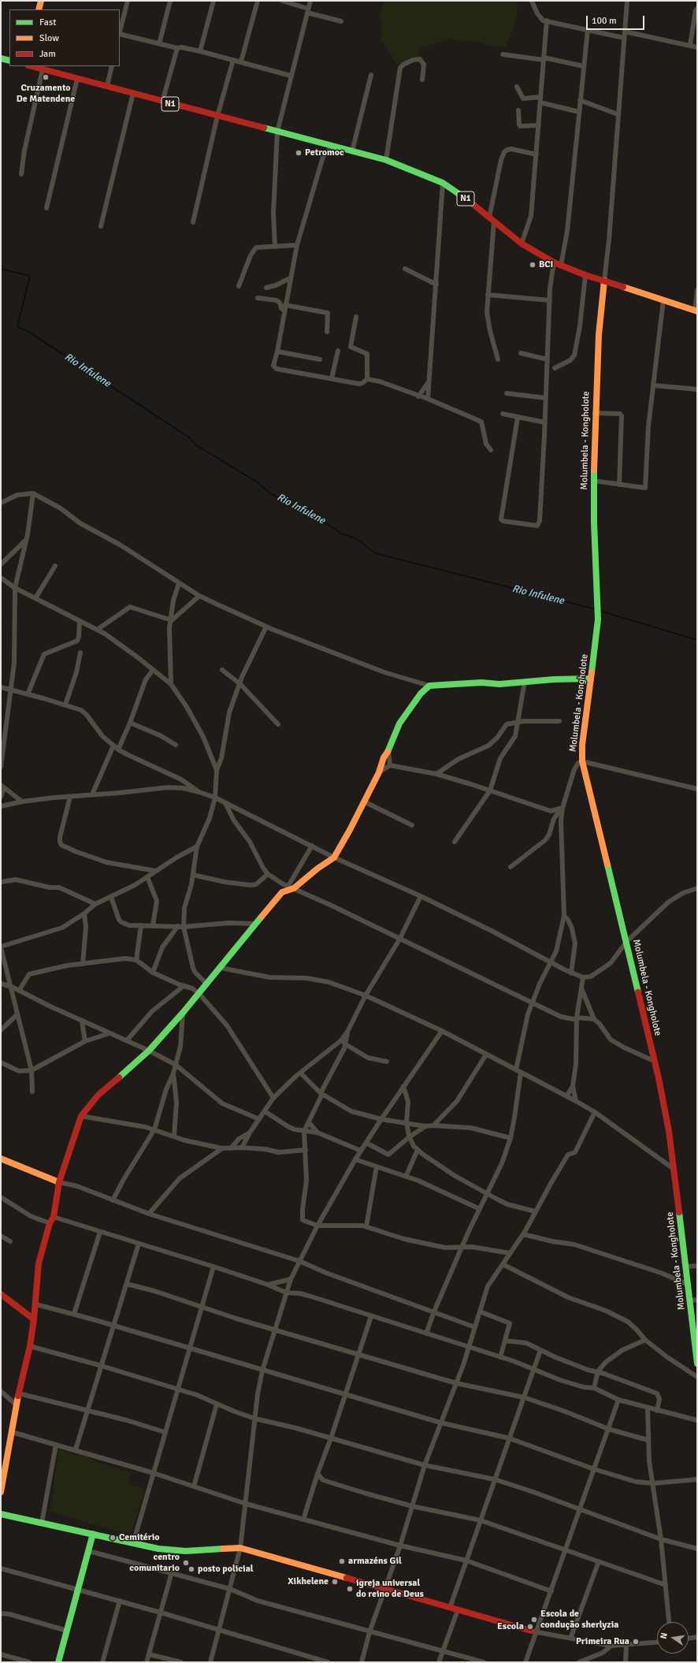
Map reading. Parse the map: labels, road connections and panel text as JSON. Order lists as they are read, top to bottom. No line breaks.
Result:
{"streets":{"main road":["N1","Molumbela - Kongholote"]},"crossings":[["N1","Molumbela - Kongholote"]],"water":["Rio Infulene"],"places":["Cruzamento De Matendene","Petromoc","BCI","Cemitério","armazéns Gil","centro comunitario","posto policial","Xikhelene","igreja universal do reino de Deus","Escola de condução sherlyzia","Escola","Primeira Rua"],"legend":["Fast","Slow","Jam"],"scale_bar":"100 m","north":"left"}
